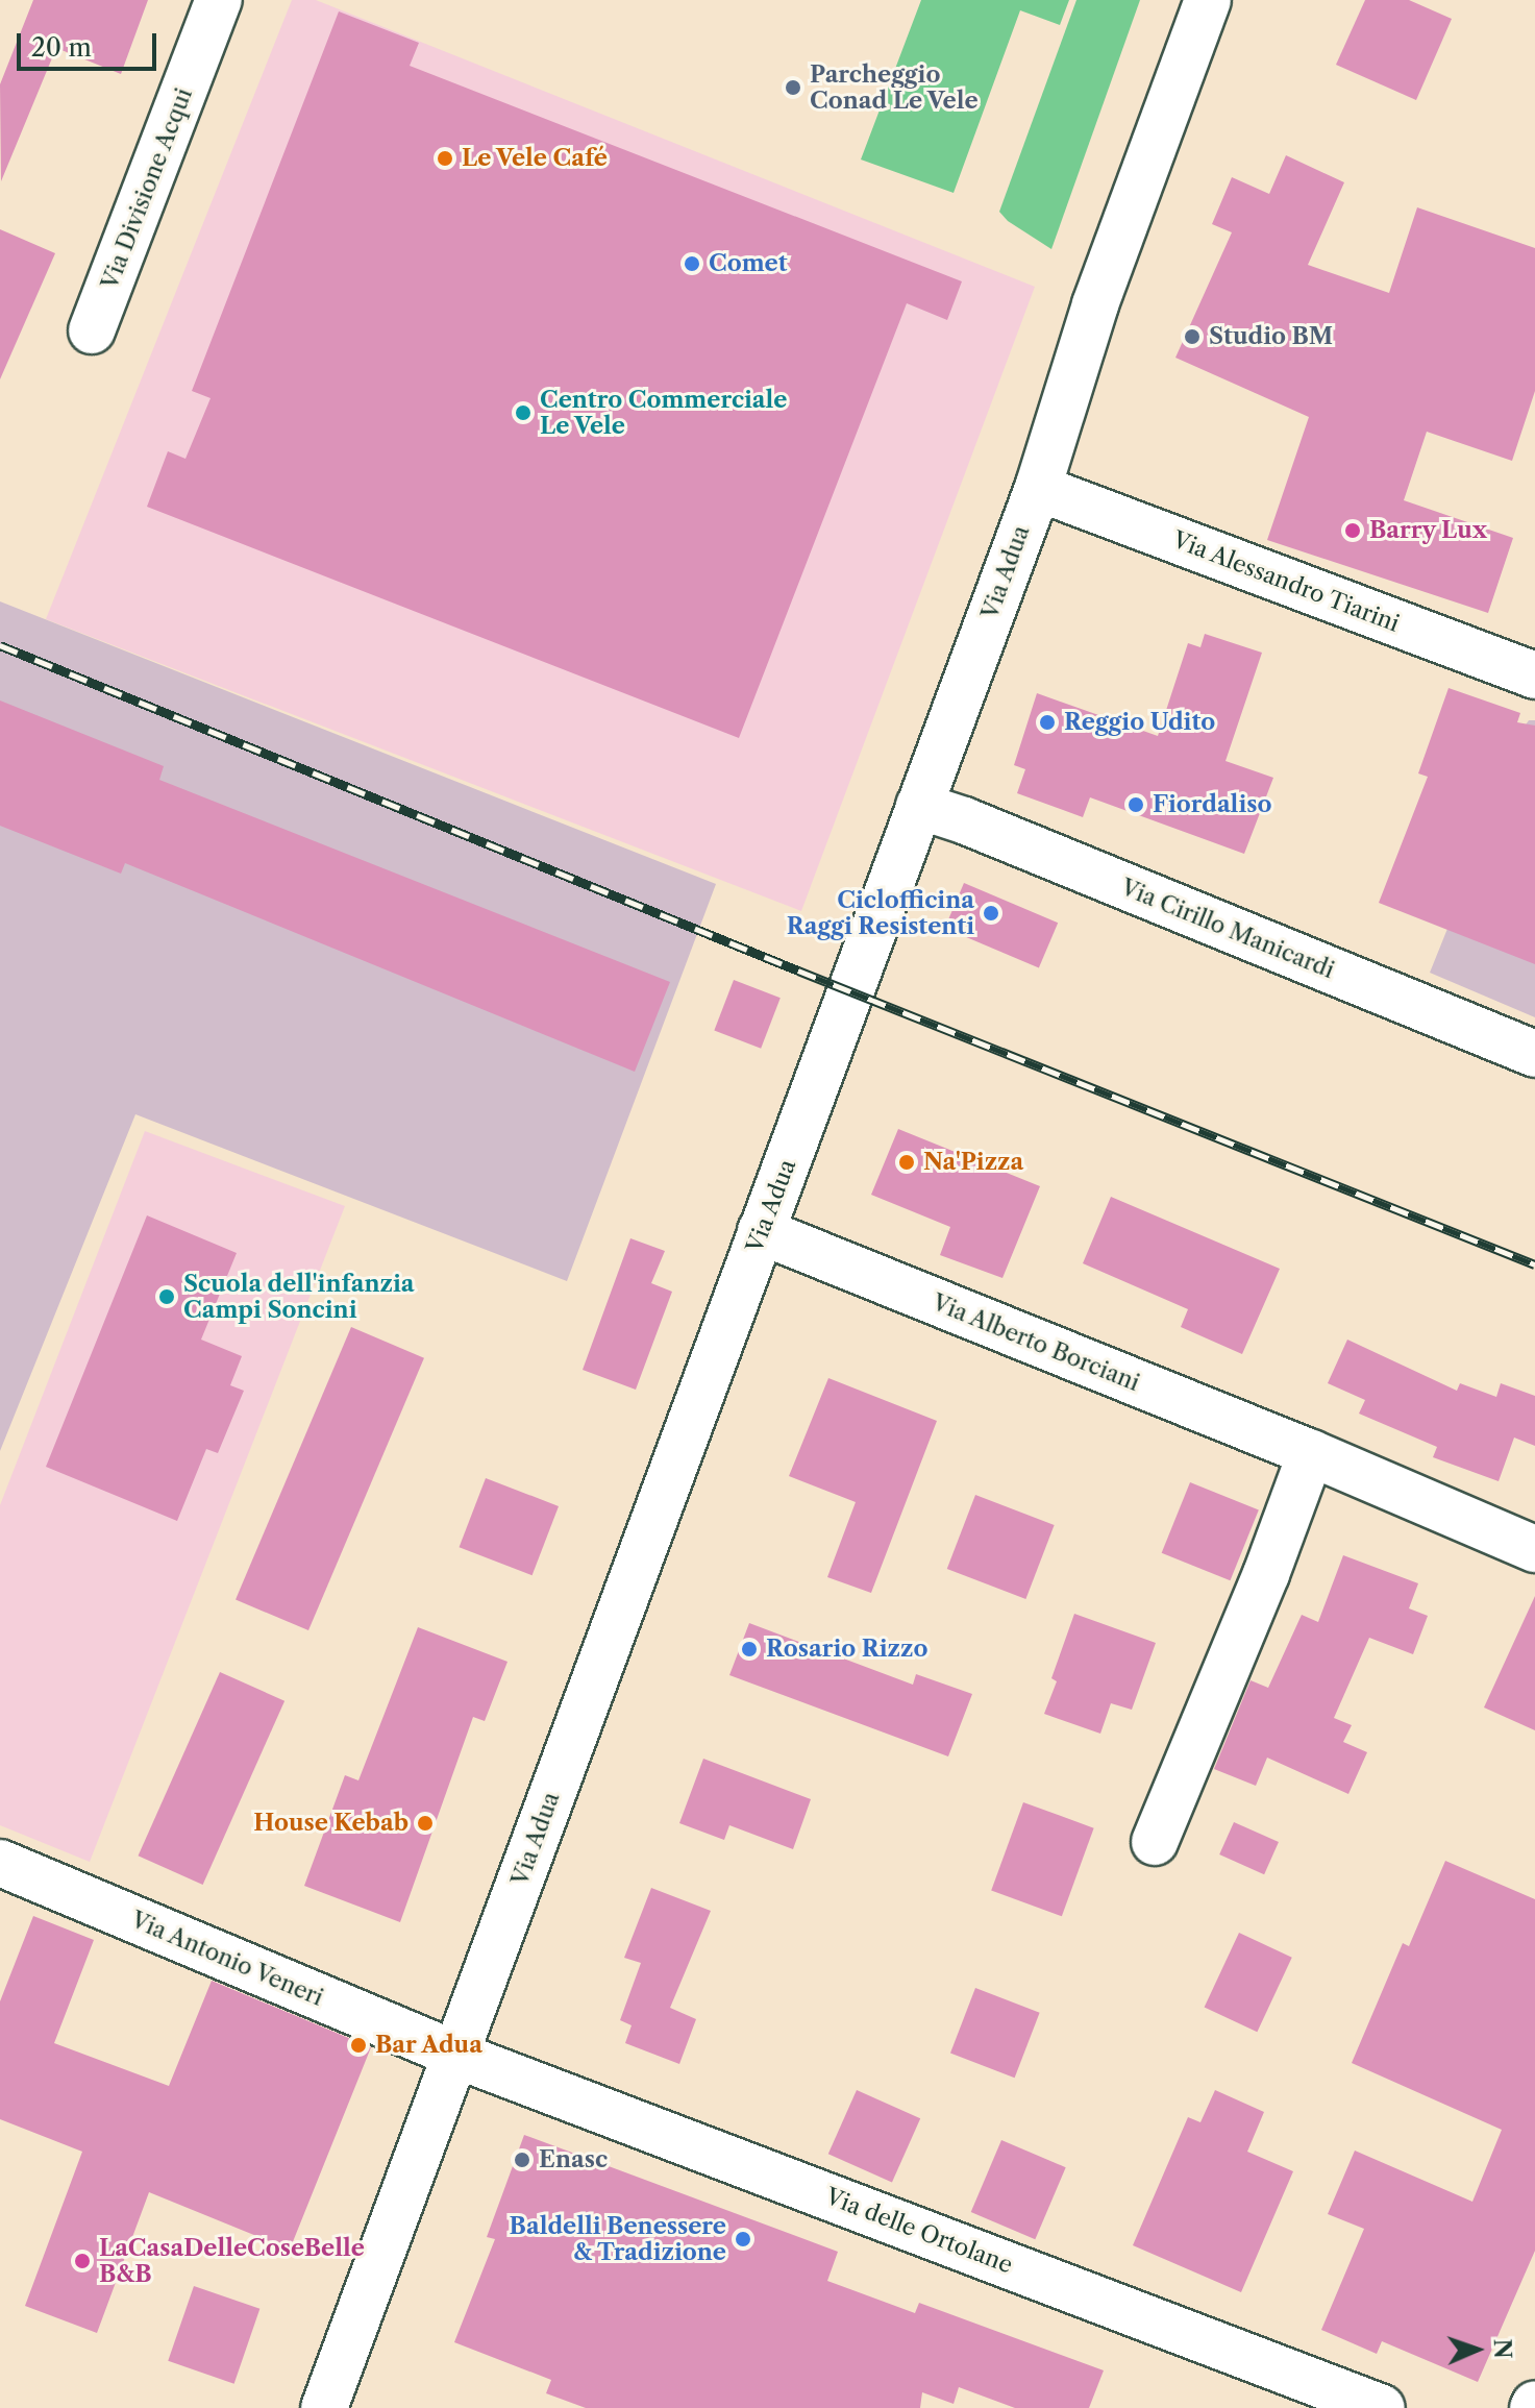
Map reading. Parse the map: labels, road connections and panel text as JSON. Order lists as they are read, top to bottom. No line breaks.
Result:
{"streets":{"street":["Via Divisione Acqui","Via Adua","Via Alessandro Tiarini","Via Cirillo Manicardi","Via Alberto Borciani","Via Antonio Veneri","Via delle Ortolane"]},"crossings":[["Via Adua","Via Alessandro Tiarini"],["Via Adua","Via Cirillo Manicardi"],["Via Adua","Via Alberto Borciani"],["Via Adua","Via Antonio Veneri"],["Via Adua","Via delle Ortolane"],["Via Antonio Veneri","Via delle Ortolane"]],"places":["Parcheggio Conad Le Vele","Le Vele Café","Comet","Studio BM","Centro Commerciale Le Vele","Barry Lux","Reggio Udito","Fiordaliso","Ciclofficina Raggi Resistenti","Na'Pizza","Scuola dell'infanzia Campi Soncini","Rosario Rizzo","House Kebab","Bar Adua","Enasc","Baldelli Benessere & Tradizione","LaCasaDelleCoseBelle B&B"],"scale_bar":"20 m","north":"right"}
